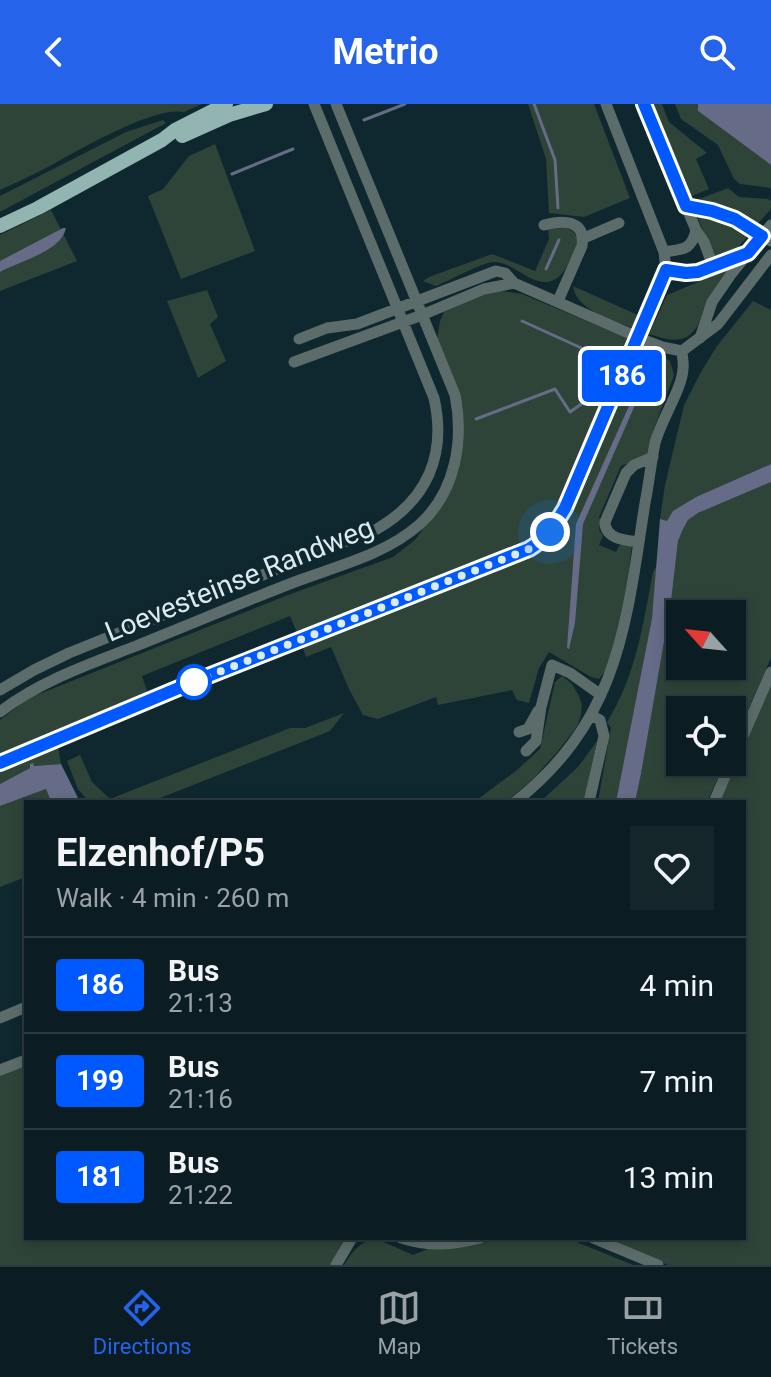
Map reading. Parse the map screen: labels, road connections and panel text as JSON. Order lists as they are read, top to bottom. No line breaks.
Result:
{"streets":{"street":["Loevesteinse Randweg"]},"lines":["bus line 186"],"north":"top left","page":{"header":"Metrio","on_map":"186","heading":["Elzenhof/P5","Walk · 4 min · 260 m"],"list":[{"mark":"186","name":"Bus","note":"21:13","value":"4 min"},{"mark":"199","name":"Bus","note":"21:16","value":"7 min"},{"mark":"181","name":"Bus","note":"21:22","value":"13 min"}],"tabs":["Directions","Map","Tickets"]}}
